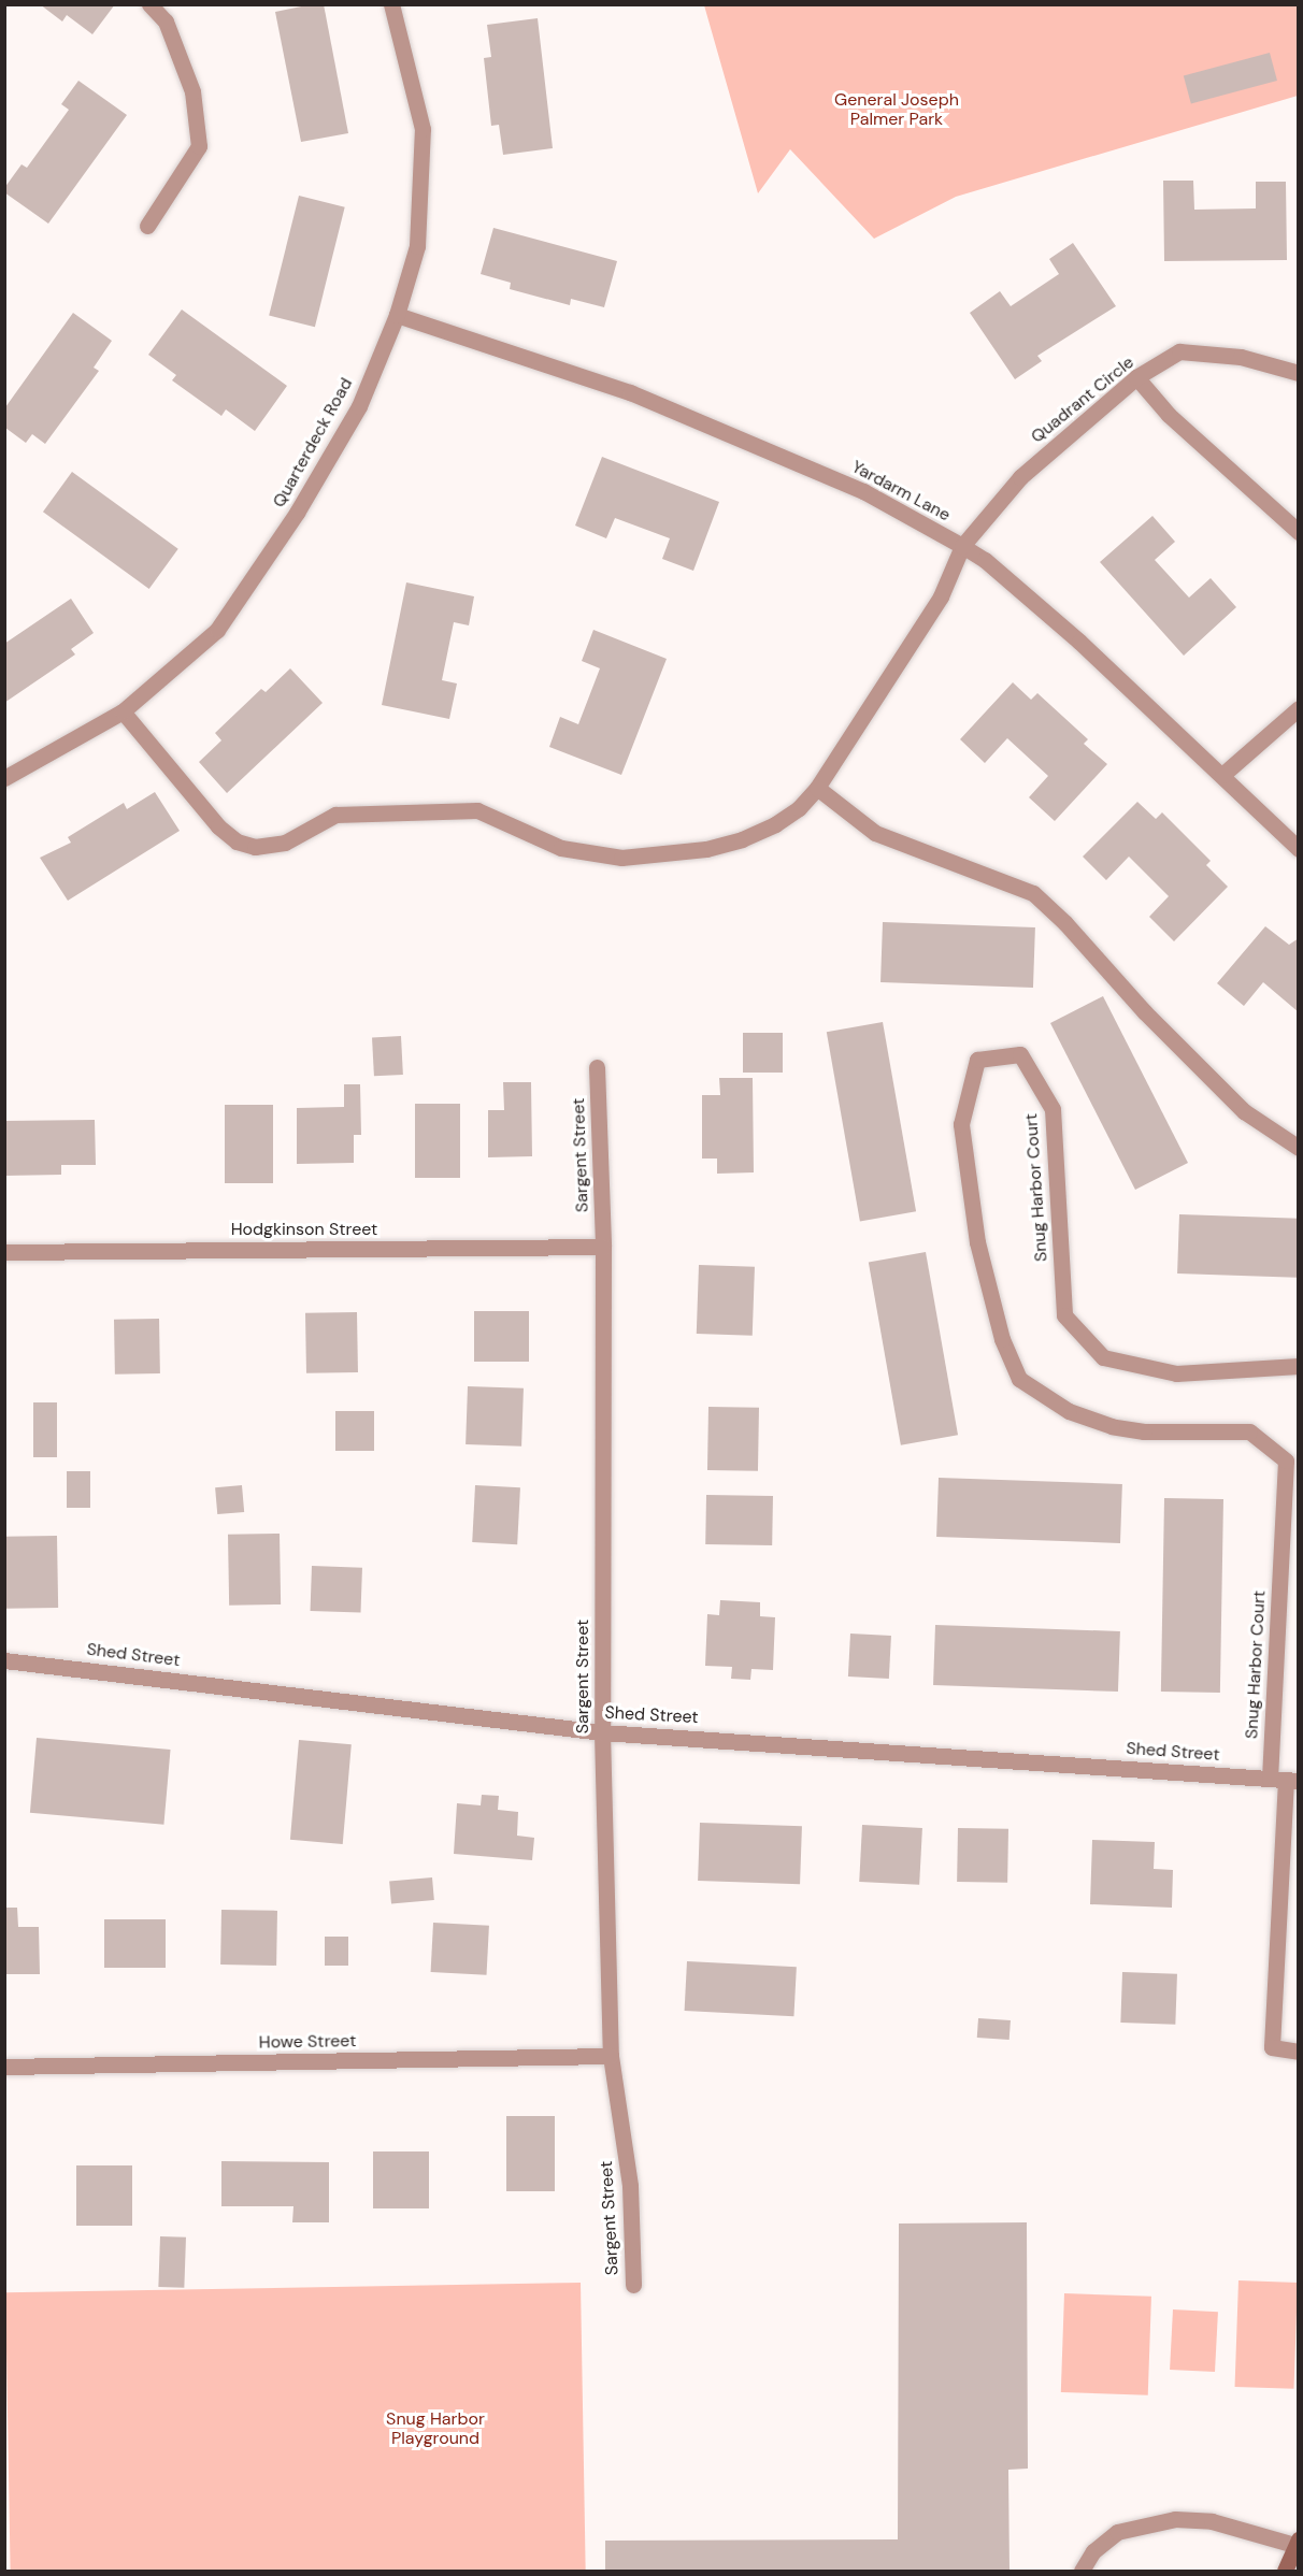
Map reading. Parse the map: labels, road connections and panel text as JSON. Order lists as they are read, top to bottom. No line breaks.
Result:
{"streets":{"street":["Quadrant Circle","Quarterdeck Road","Yardarm Lane","Sargent Street","Snug Harbor Court","Hodgkinson Street","Shed Street","Howe Street"]},"crossings":[["Quadrant Circle","Quarterdeck Road"],["Quadrant Circle","Yardarm Lane"],["Quarterdeck Road","Yardarm Lane"],["Sargent Street","Hodgkinson Street"],["Sargent Street","Shed Street"],["Sargent Street","Howe Street"],["Snug Harbor Court","Shed Street"]],"parks":["General Joseph Palmer Park","Snug Harbor Playground"]}
